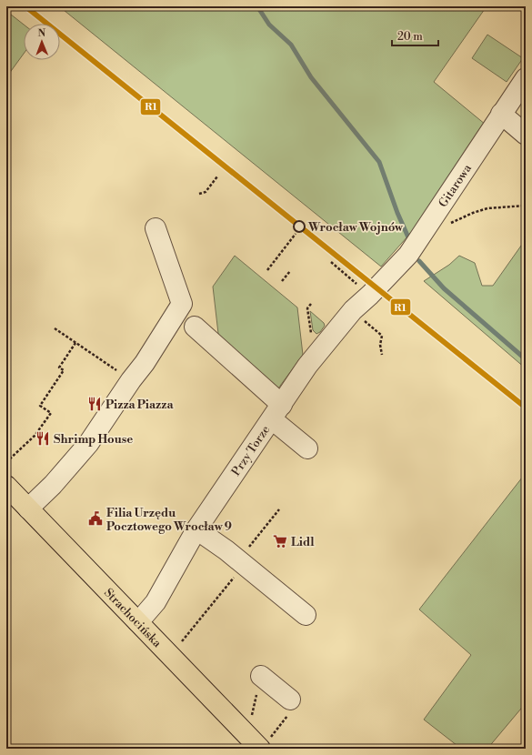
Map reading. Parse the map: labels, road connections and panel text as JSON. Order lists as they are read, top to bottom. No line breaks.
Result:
{"streets":{"main road":["Strachocińska"],"street":["Gitarowa","Przy Torze"]},"crossings":[["Gitarowa","Przy Torze"],["Przy Torze","Strachocińska"]],"places":{"other":["Wrocław Wojnów"],"restaurant":["Pizza Piazza","Shrimp House"],"public building":["Filia Urzędu Pocztowego Wrocław 9"],"supermarket":["Lidl"]},"lines":["transit line R1"],"scale_bar":"20 m","north":"top"}
